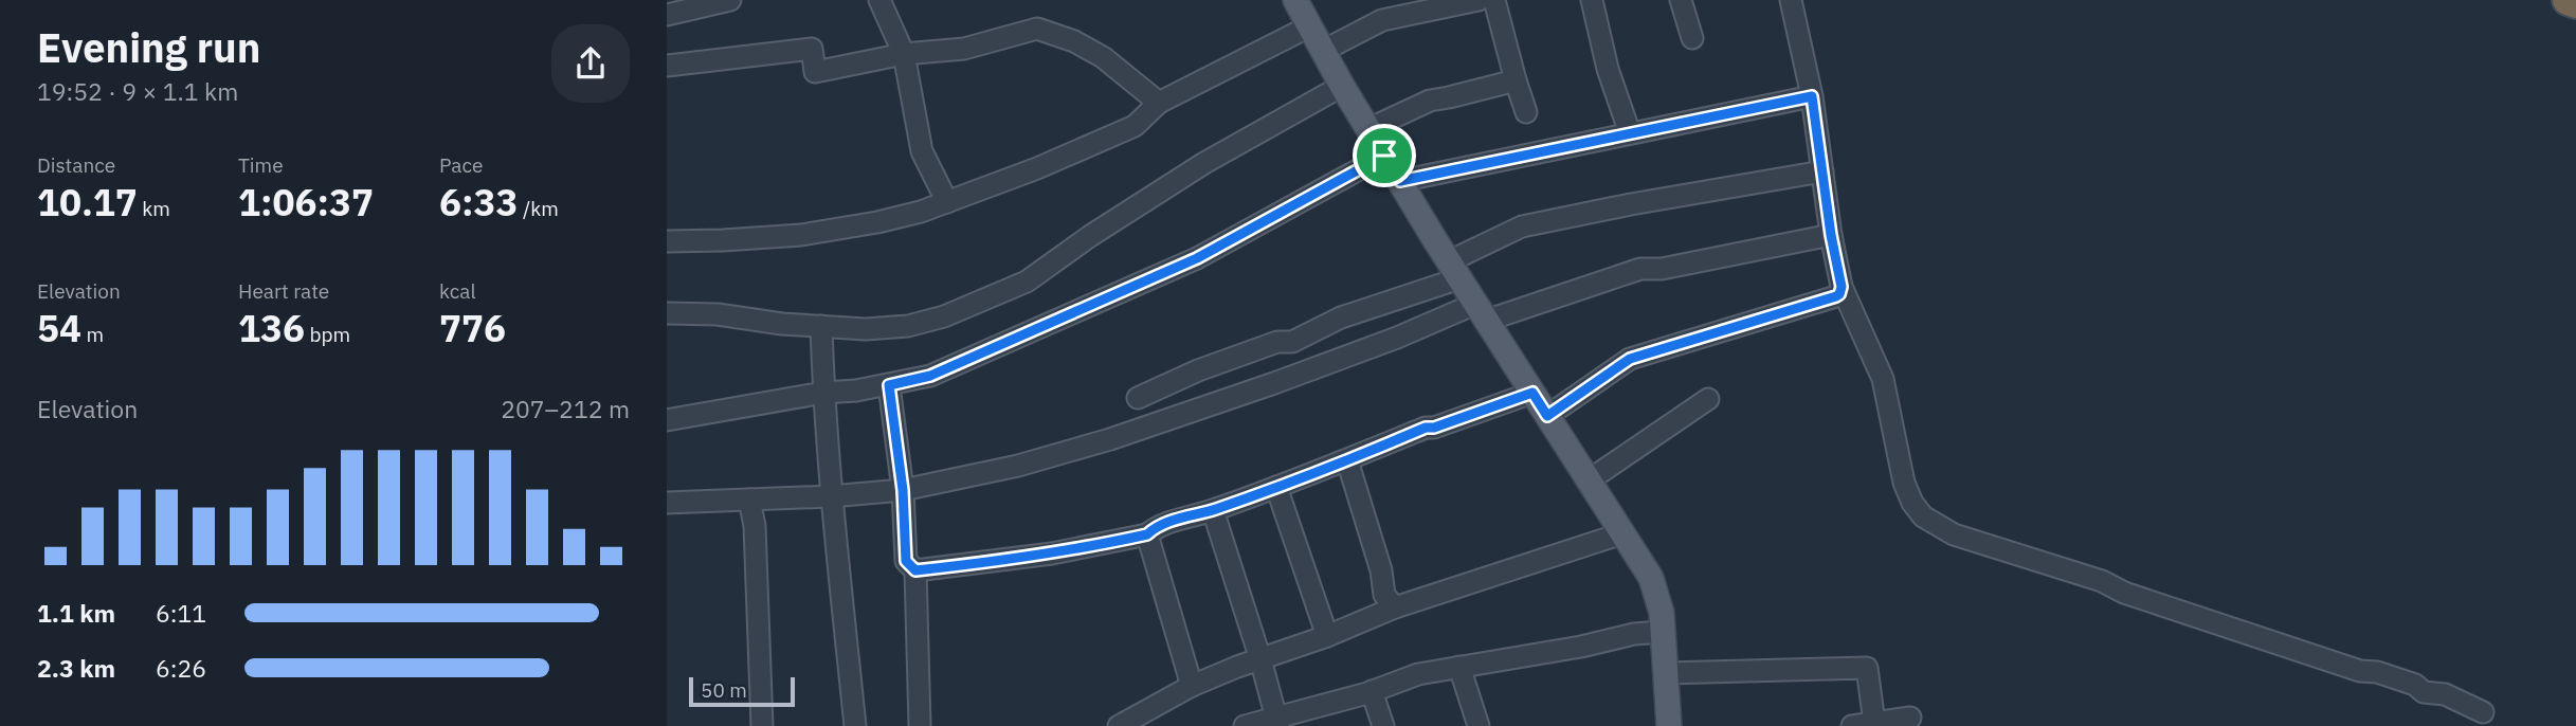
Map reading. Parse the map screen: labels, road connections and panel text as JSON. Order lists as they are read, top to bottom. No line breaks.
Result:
{"scale_bar":"50 m","page":{"heading":["Evening run","19:52 · 9 × 1.1 km"],"stats":[["Distance","10.17 km"],["Time","1:06:37"],["Pace","6:33 /km"],["Elevation","54 m"],["Heart rate","136 bpm"],["kcal","776"]],"chart":["Elevation","207–212 m"],"list":[{"name":"1.1 km","note":"6:11"},{"name":"2.3 km","note":"6:26"}],"scale":"50 m"}}
